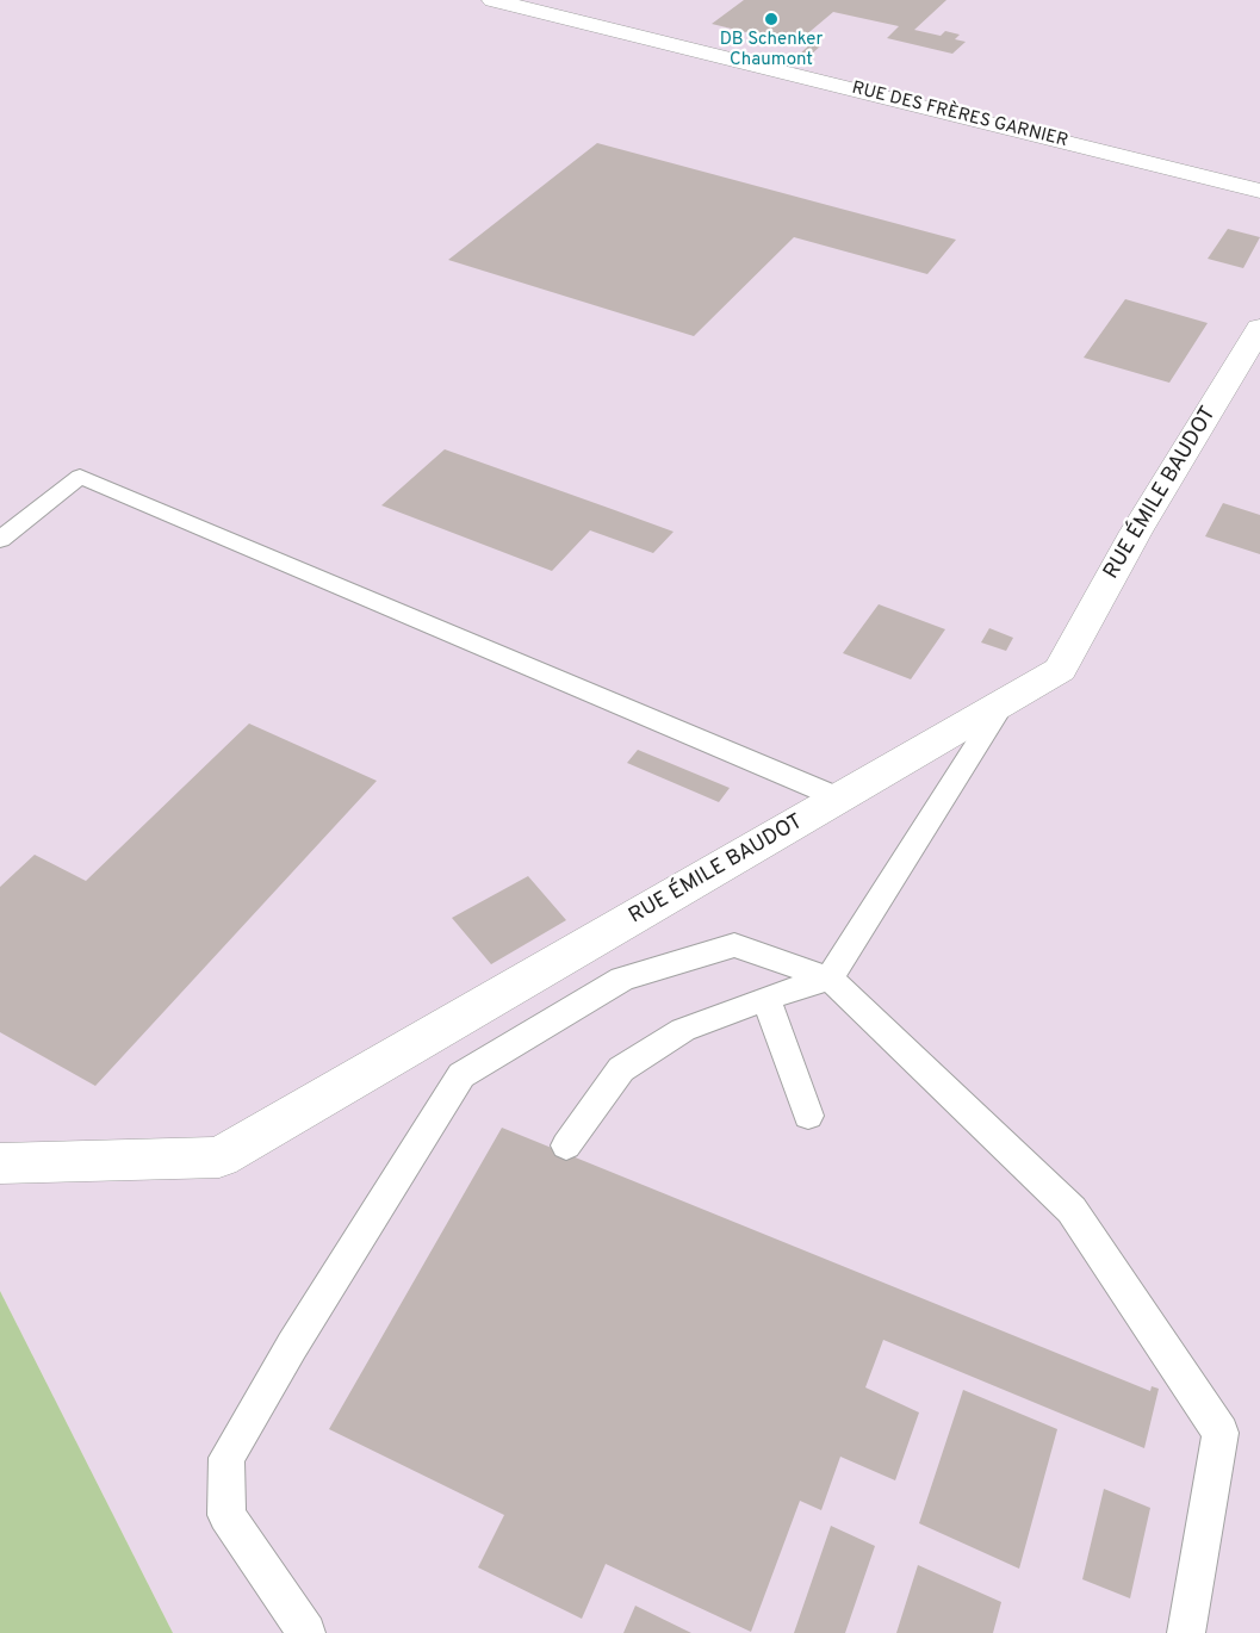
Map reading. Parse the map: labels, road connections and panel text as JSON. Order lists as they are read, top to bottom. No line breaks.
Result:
{"streets":{"street":["RUE DES FRÈRES GARNIER","RUE ÉMILE BAUDOT"]},"places":["DB Schenker Chaumont"]}
